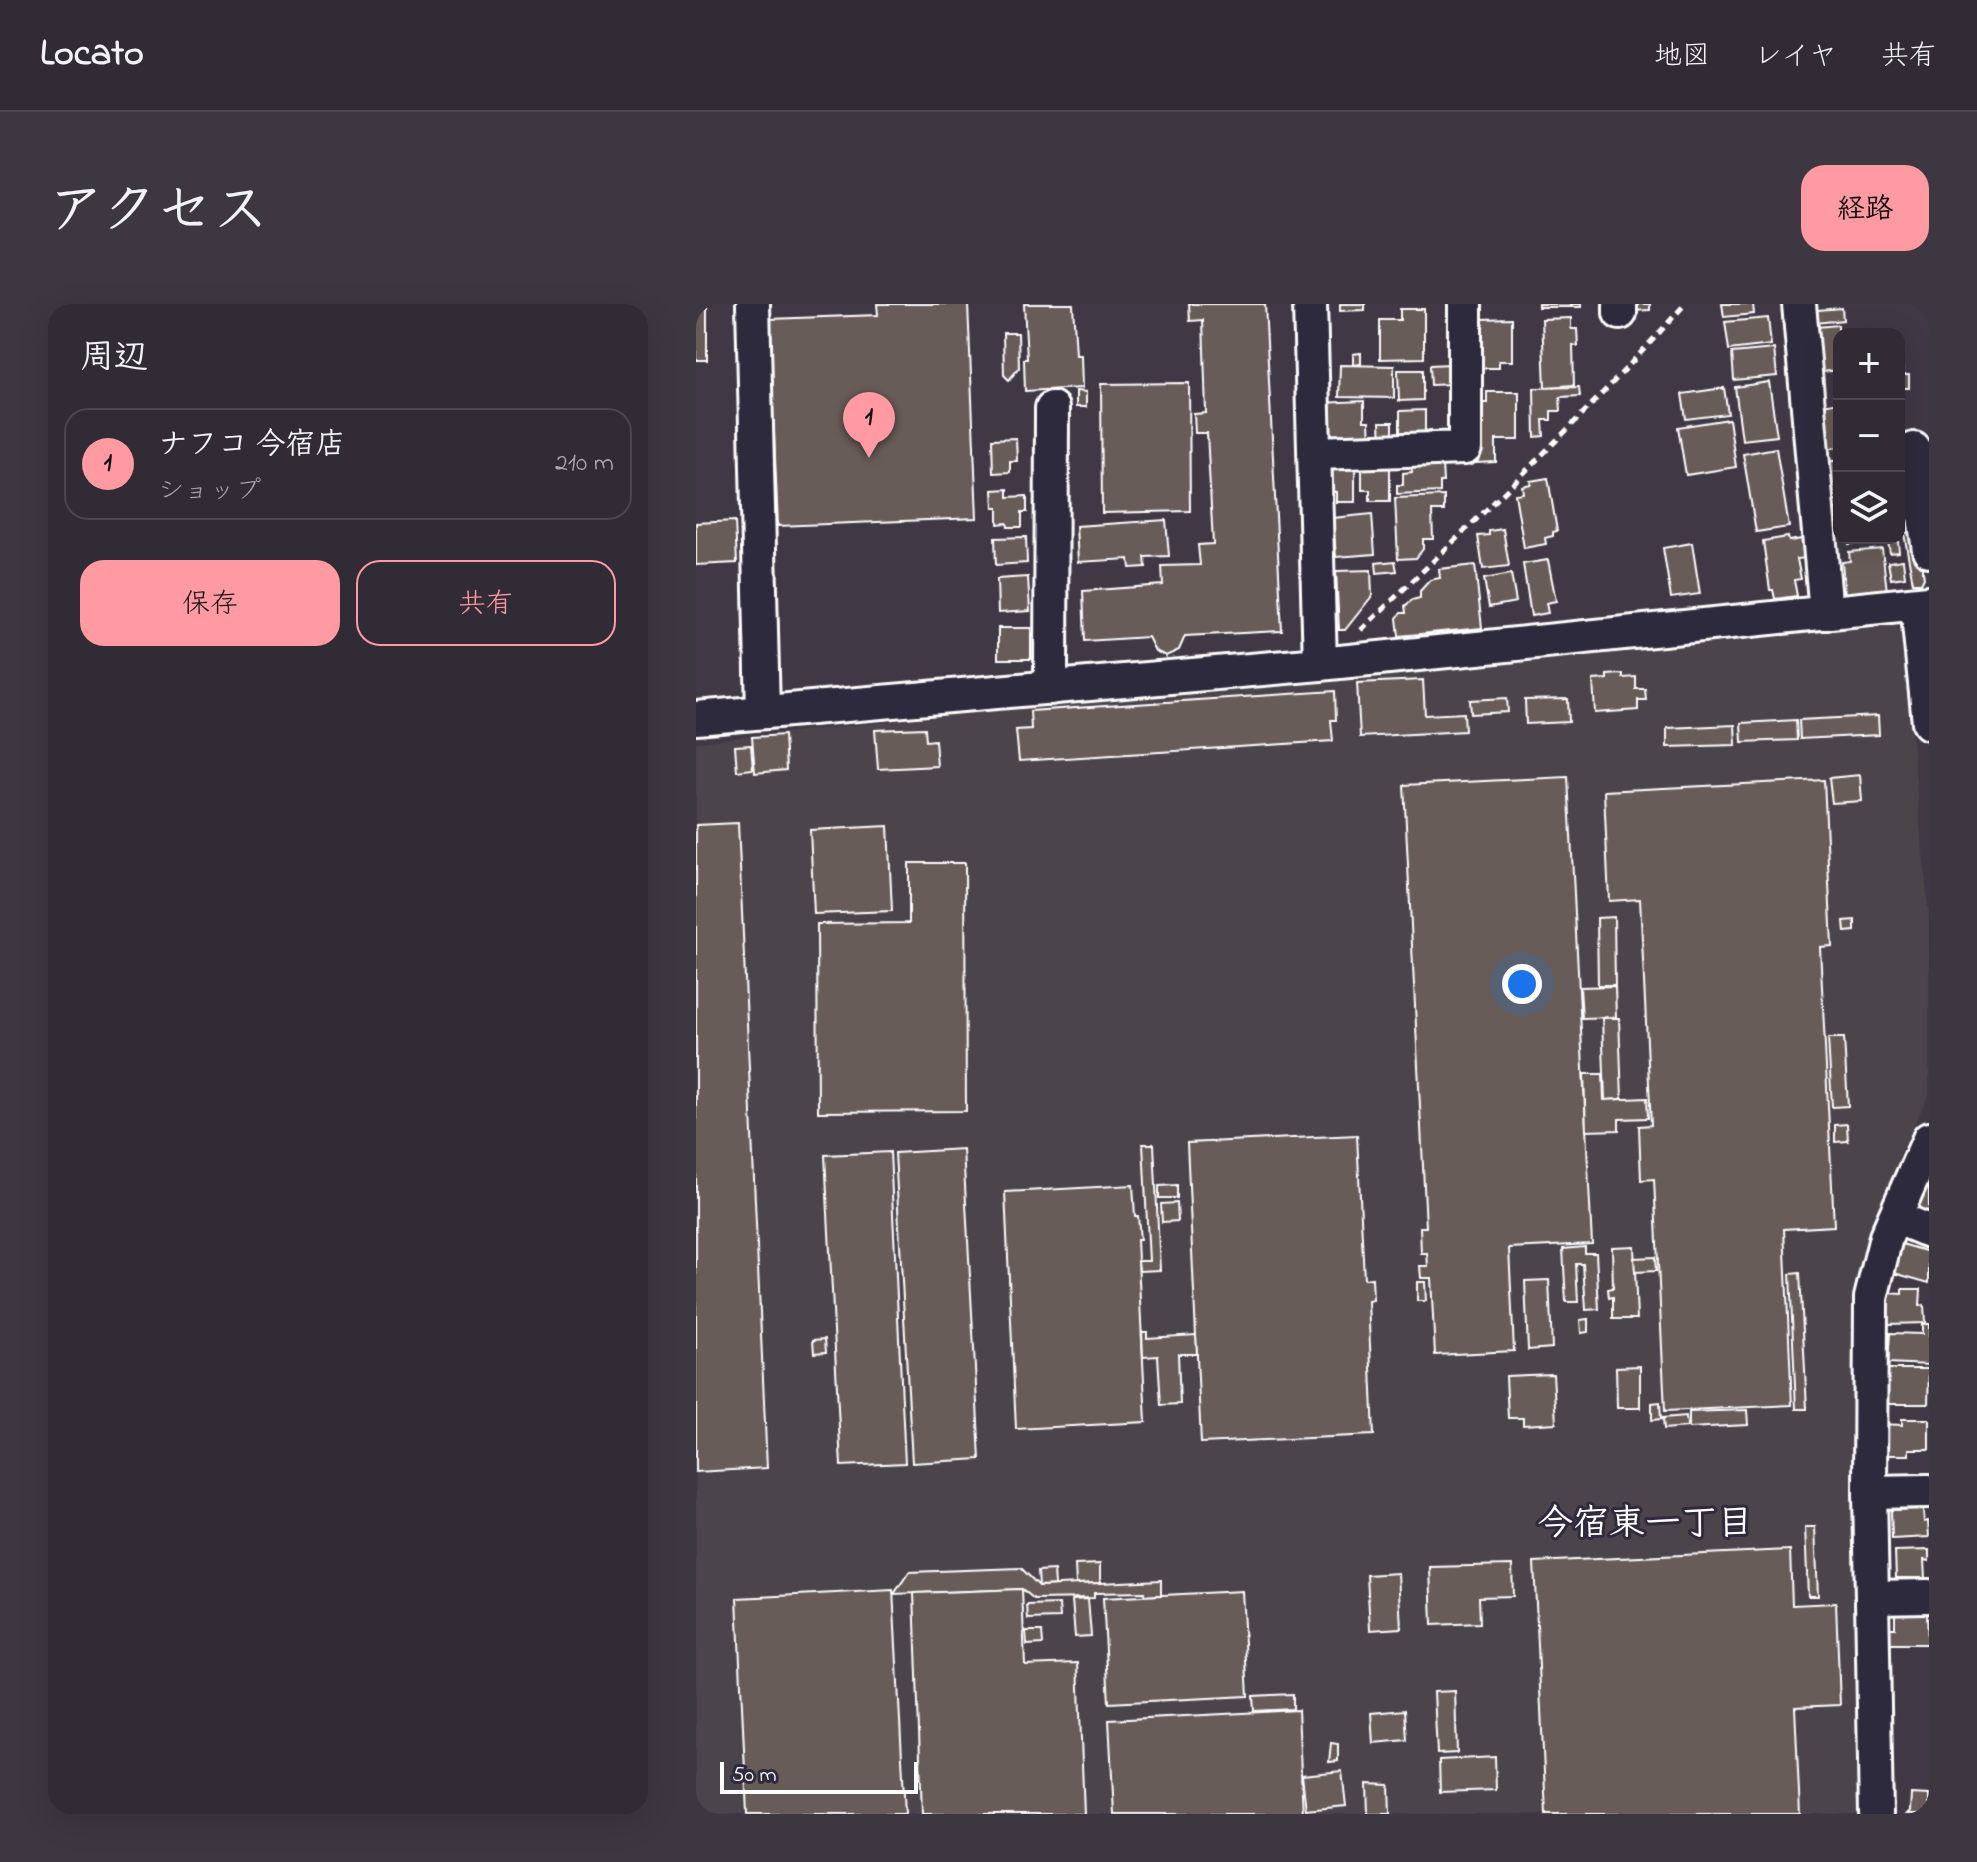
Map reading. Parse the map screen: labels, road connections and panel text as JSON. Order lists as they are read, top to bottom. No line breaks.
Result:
{"districts":["今宿東一丁目"],"scale_bar":"50 m","page":{"header":"Locato","nav":["地図","レイヤ","共有"],"title":"アクセス","buttons":["経路",["保存","共有"]],"heading":"周辺","map_buttons":["+","−"],"pins":"1","list":[{"mark":"1","name":"ナフコ 今宿店","note":"ショップ","value":"210 m"}],"scale":"50 m"}}
